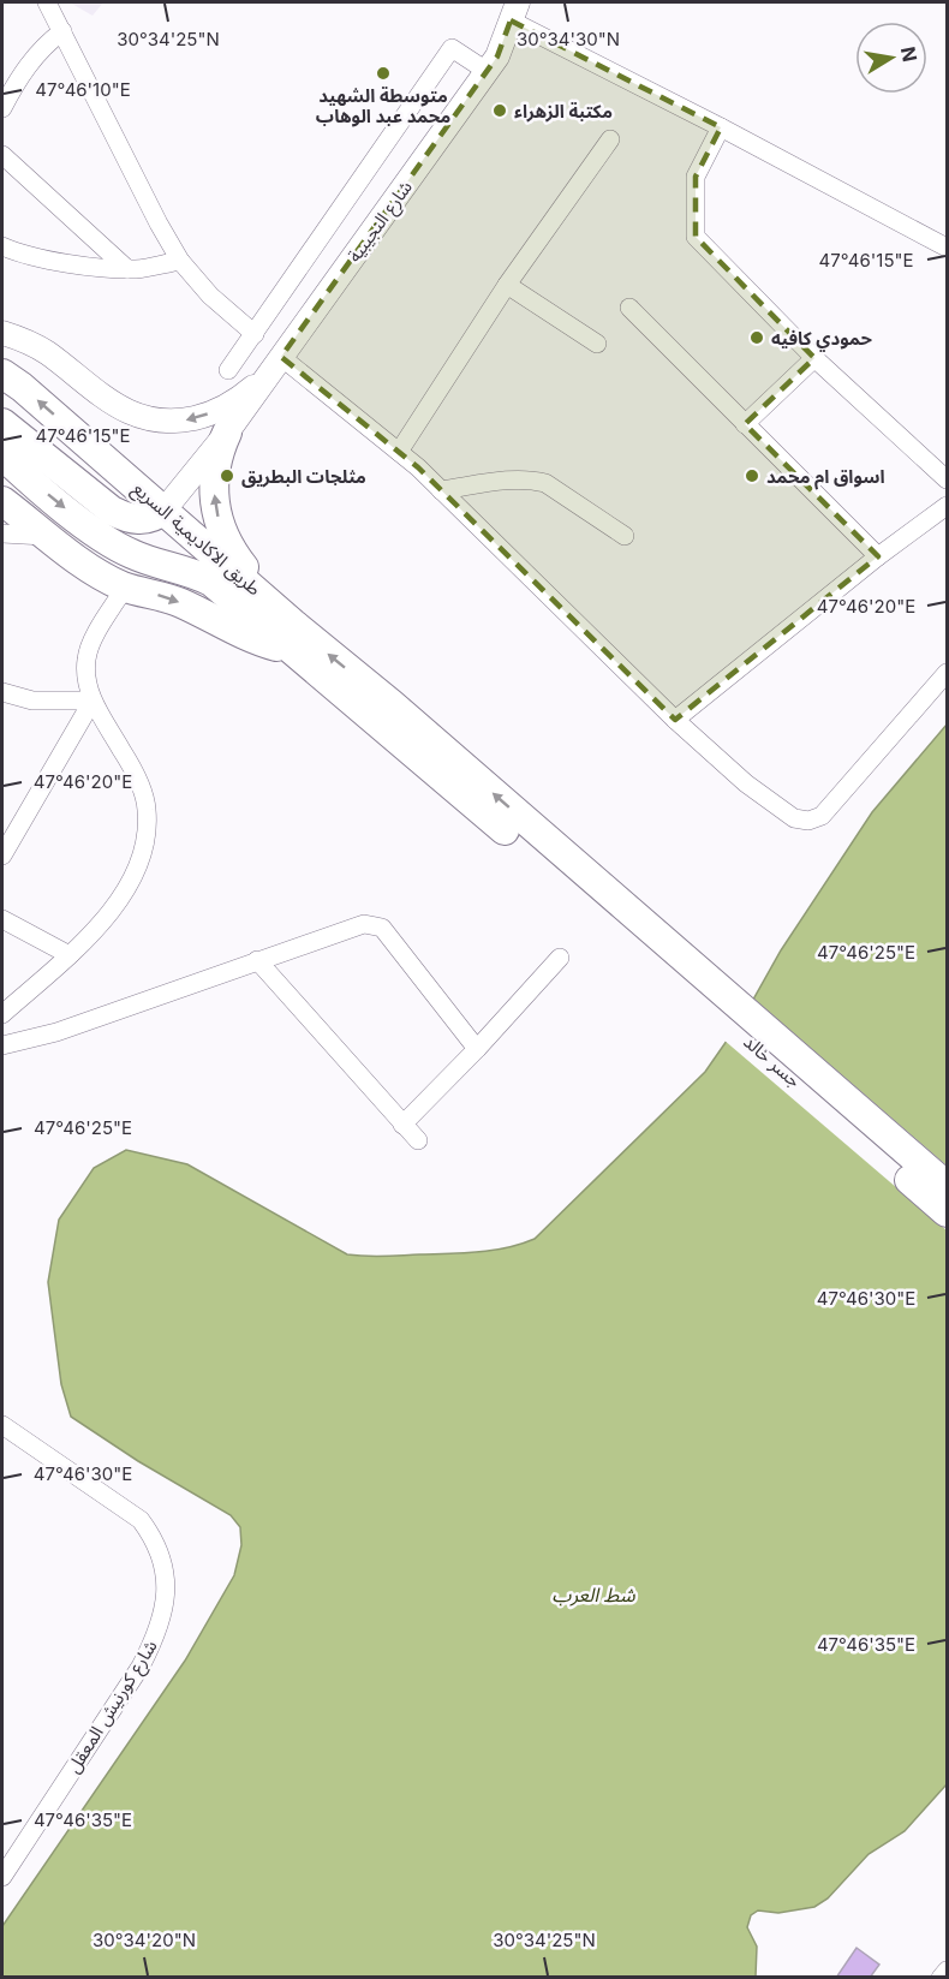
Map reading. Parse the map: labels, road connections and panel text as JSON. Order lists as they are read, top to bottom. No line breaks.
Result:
{"streets":{"highway":["طريق الاكاديمية السريع","جسر خالد"],"main road":["شارع النجيبية"],"street":["شارع كورنيش المعقل"]},"crossings":[["شارع النجيبية","طريق الاكاديمية السريع"]],"water":["شط العرب"],"places":["متوسطة الشهيد محمد عبد الوهاب","مكتبة الزهراء","حمودي كافيه","مثلجات البطريق","اسواق ام محمد"],"north":"right","coordinates":["30°34'25\"N","30°34'30\"N","47°46'10\"E","47°46'15\"E","47°46'20\"E","47°46'25\"E","47°46'30\"E","47°46'35\"E","30°34'20\"N"]}
